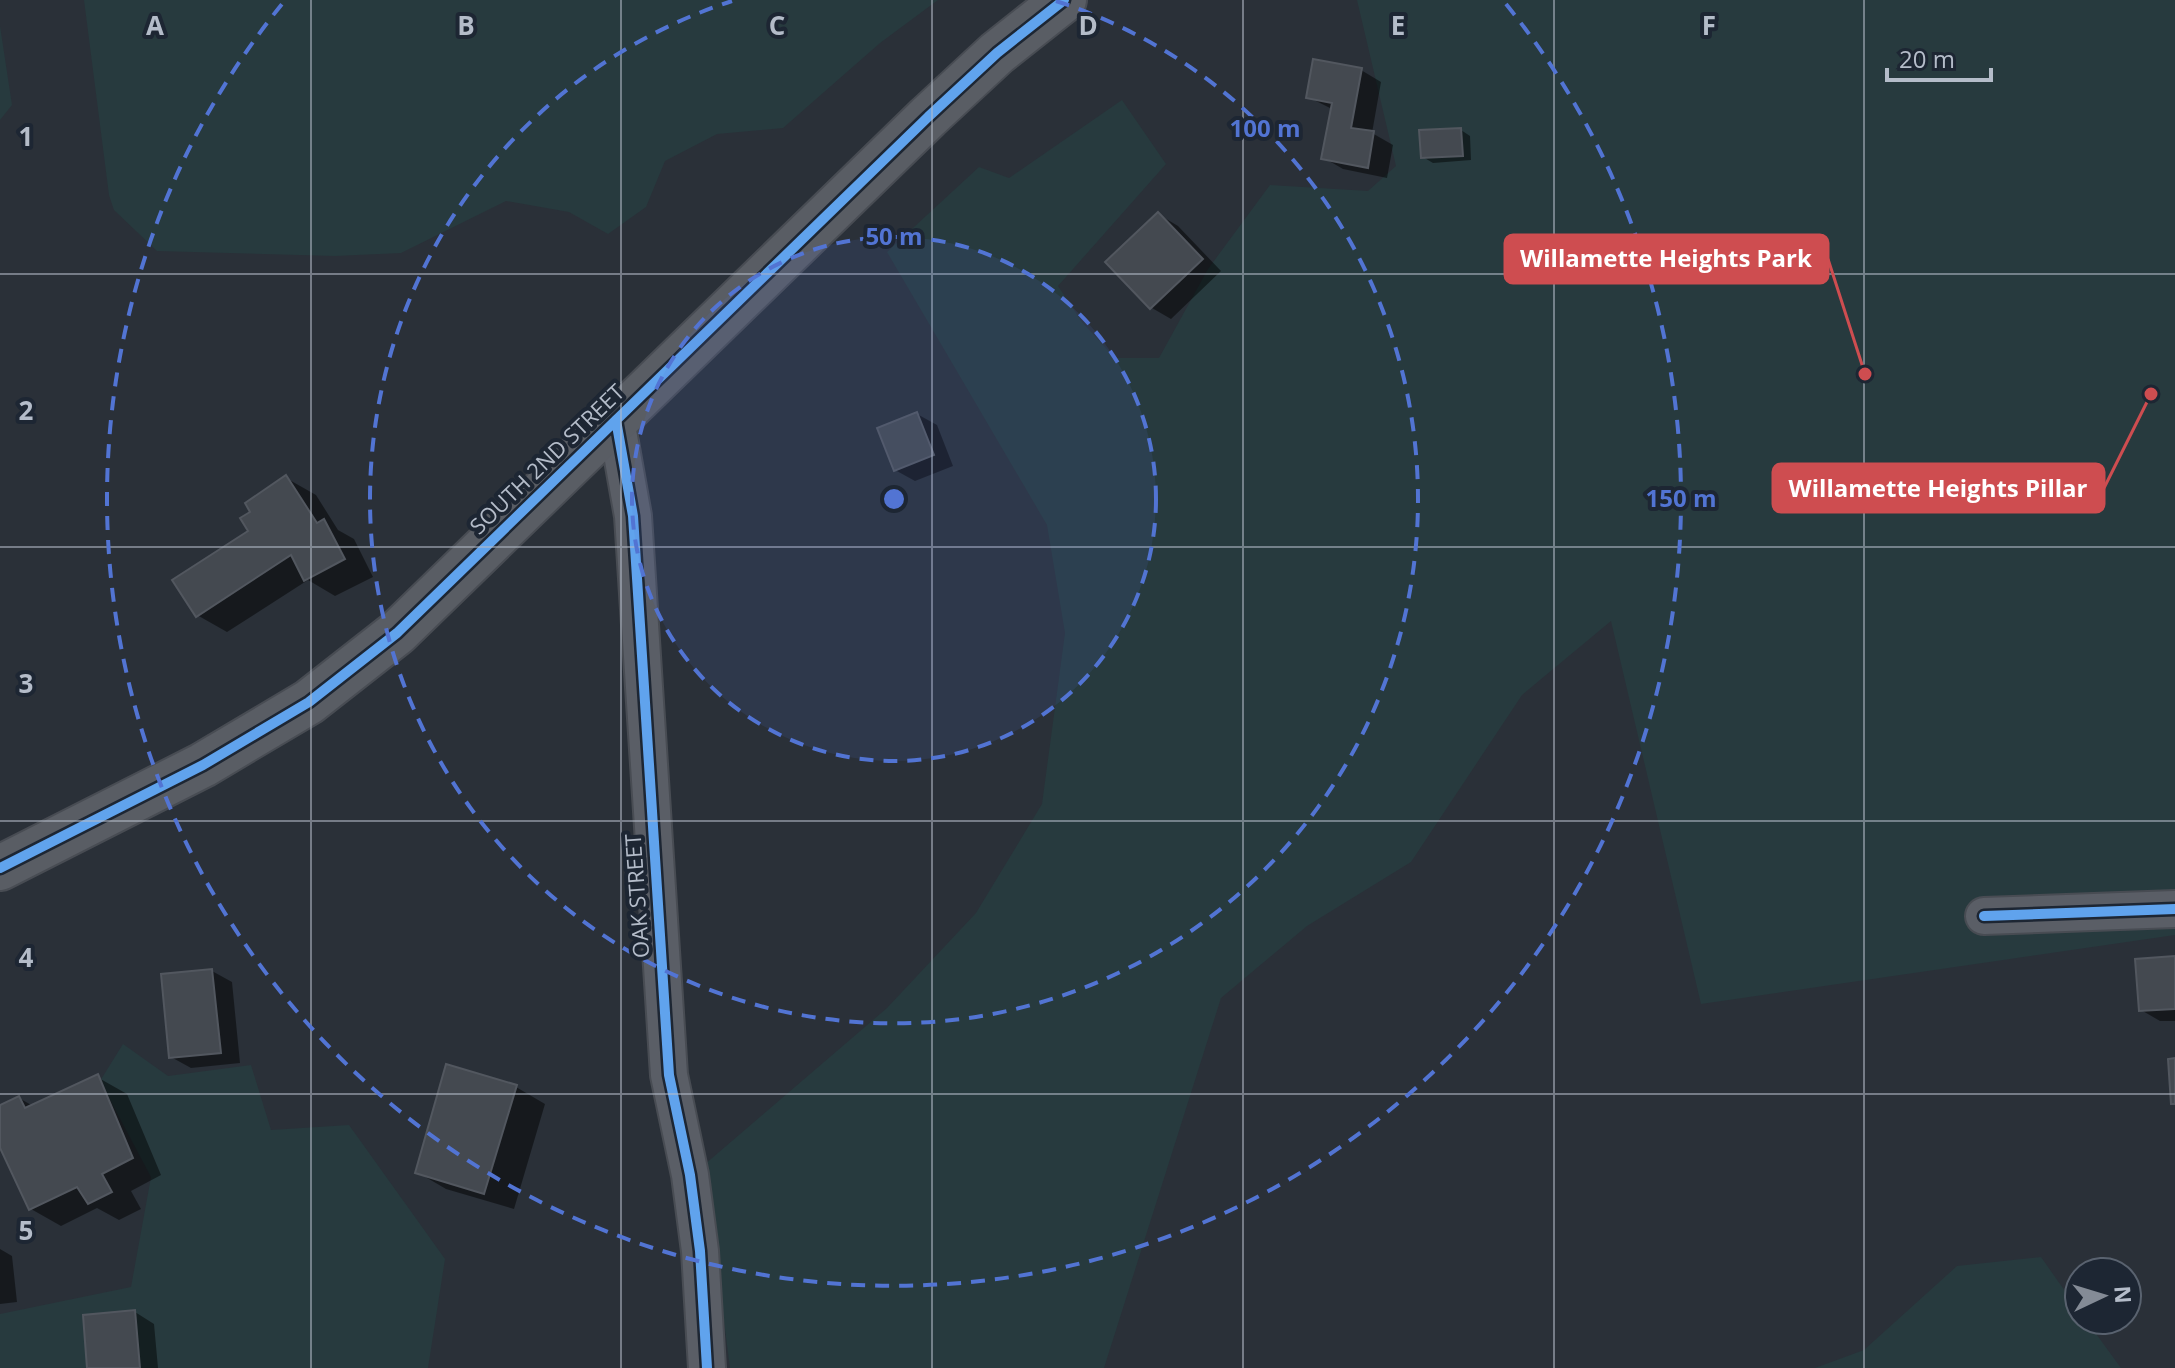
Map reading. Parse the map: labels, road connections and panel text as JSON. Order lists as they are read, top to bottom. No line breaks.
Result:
{"streets":{"street":["SOUTH 2ND STREET","OAK STREET"]},"crossings":[["SOUTH 2ND STREET","OAK STREET"]],"places":["Willamette Heights Park","Willamette Heights Pillar"],"scale_bar":"20 m","north":"right","grid":{"columns":["A","B","C","D","E","F"],"rows":["1","2","3","4","5"]},"rings":["100 m","50 m","150 m"]}
